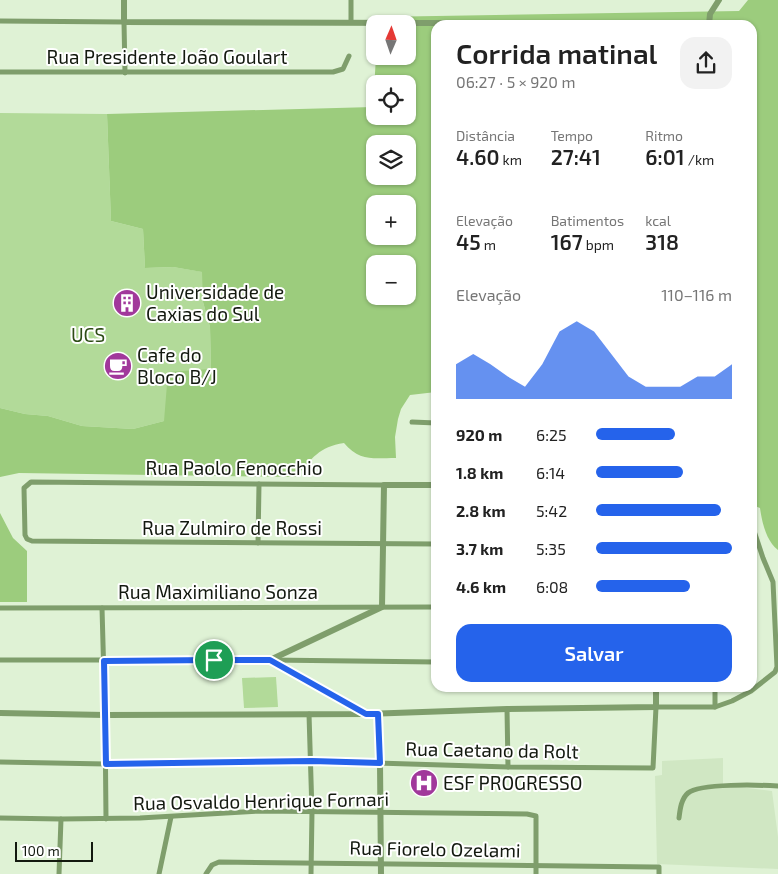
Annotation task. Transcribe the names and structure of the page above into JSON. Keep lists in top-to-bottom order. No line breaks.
{"streets":{"street":["Rua Presidente João Goulart","Rua Paolo Fenocchio","Rua Zulmiro de Rossi","Rua Maximiliano Sonza","Rua Caetano da Rolt","Rua Osvaldo Henrique Fornari","Rua Fiorelo Ozelami"]},"crossings":[["Rua Paolo Fenocchio","Rua Zulmiro de Rossi"],["Rua Osvaldo Henrique Fornari","Rua Fiorelo Ozelami"]],"parks":["UCS"],"places":{"building":["Universidade de Caxias do Sul"],"cafe":["Cafe do Bloco B/J"],"hospital":["ESF PROGRESSO"]},"scale_bar":"100 m","north":"top","page":{"map_buttons":["+","−"],"heading":["Corrida matinal","06:27 · 5 × 920 m"],"stats":[["Distância","4.60 km"],["Tempo","27:41"],["Ritmo","6:01 /km"],["Elevação","45 m"],["Batimentos","167 bpm"],["kcal","318"]],"chart":["Elevação","110–116 m"],"list":[{"name":"920 m","note":"6:25"},{"name":"1.8 km","note":"6:14"},{"name":"2.8 km","note":"5:42"},{"name":"3.7 km","note":"5:35"},{"name":"4.6 km","note":"6:08"}],"buttons":"Salvar","scale":"100 m"}}
